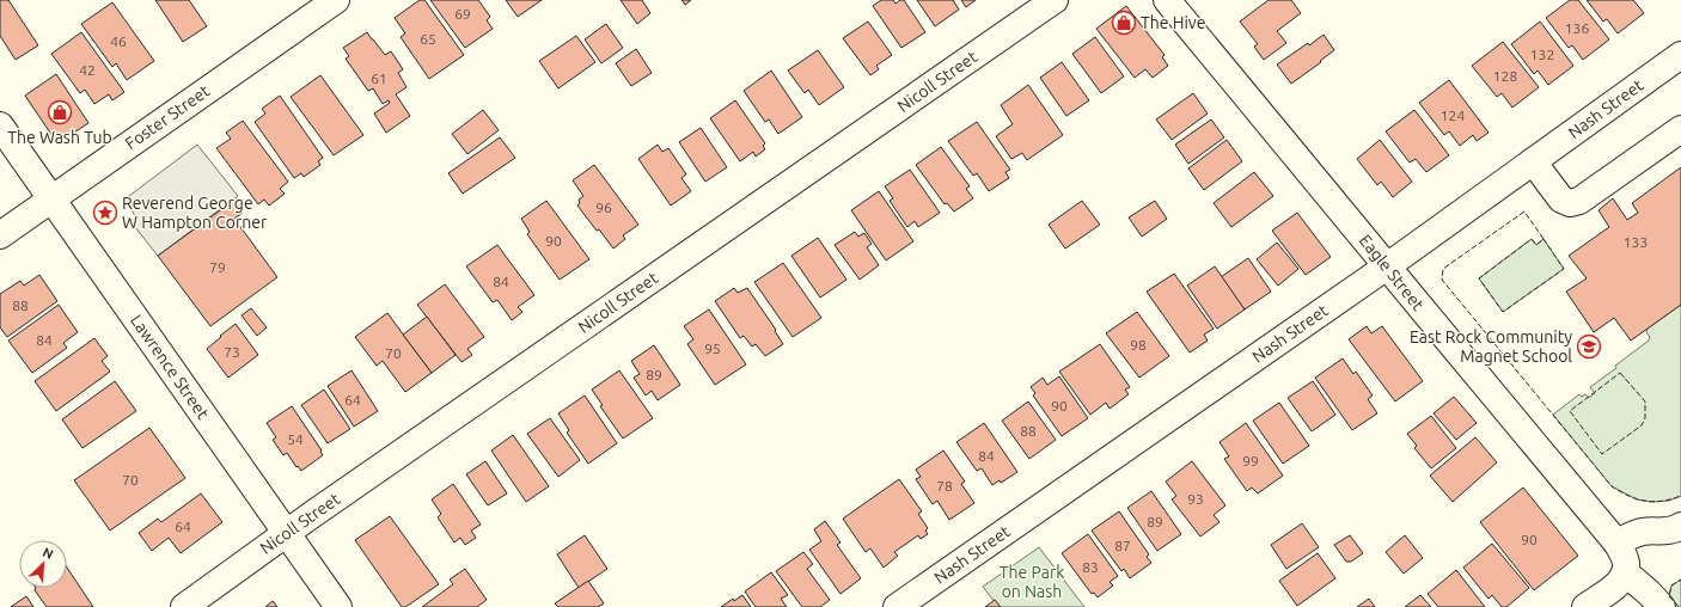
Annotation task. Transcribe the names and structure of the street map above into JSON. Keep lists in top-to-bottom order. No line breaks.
{"streets":{"street":["Nicoll Street","Nash Street","Foster Street","Eagle Street","Lawrence Street"]},"crossings":[["Nicoll Street","Lawrence Street"],["Nash Street","Eagle Street"],["Foster Street","Lawrence Street"]],"parks":["The Park on Nash"],"places":{"shop":["The Hive","The Wash Tub"],"place":["Reverend George W Hampton Corner"],"school or university":["East Rock Community Magnet School"]},"house_numbers":["69","136","65","46","132","42","128","61","124","96","90","133","79","84","88","84","98","95","73","70","89","64","90","88","54","84","99","70","78","93","89","64","90","87","83"],"north":"top right"}
